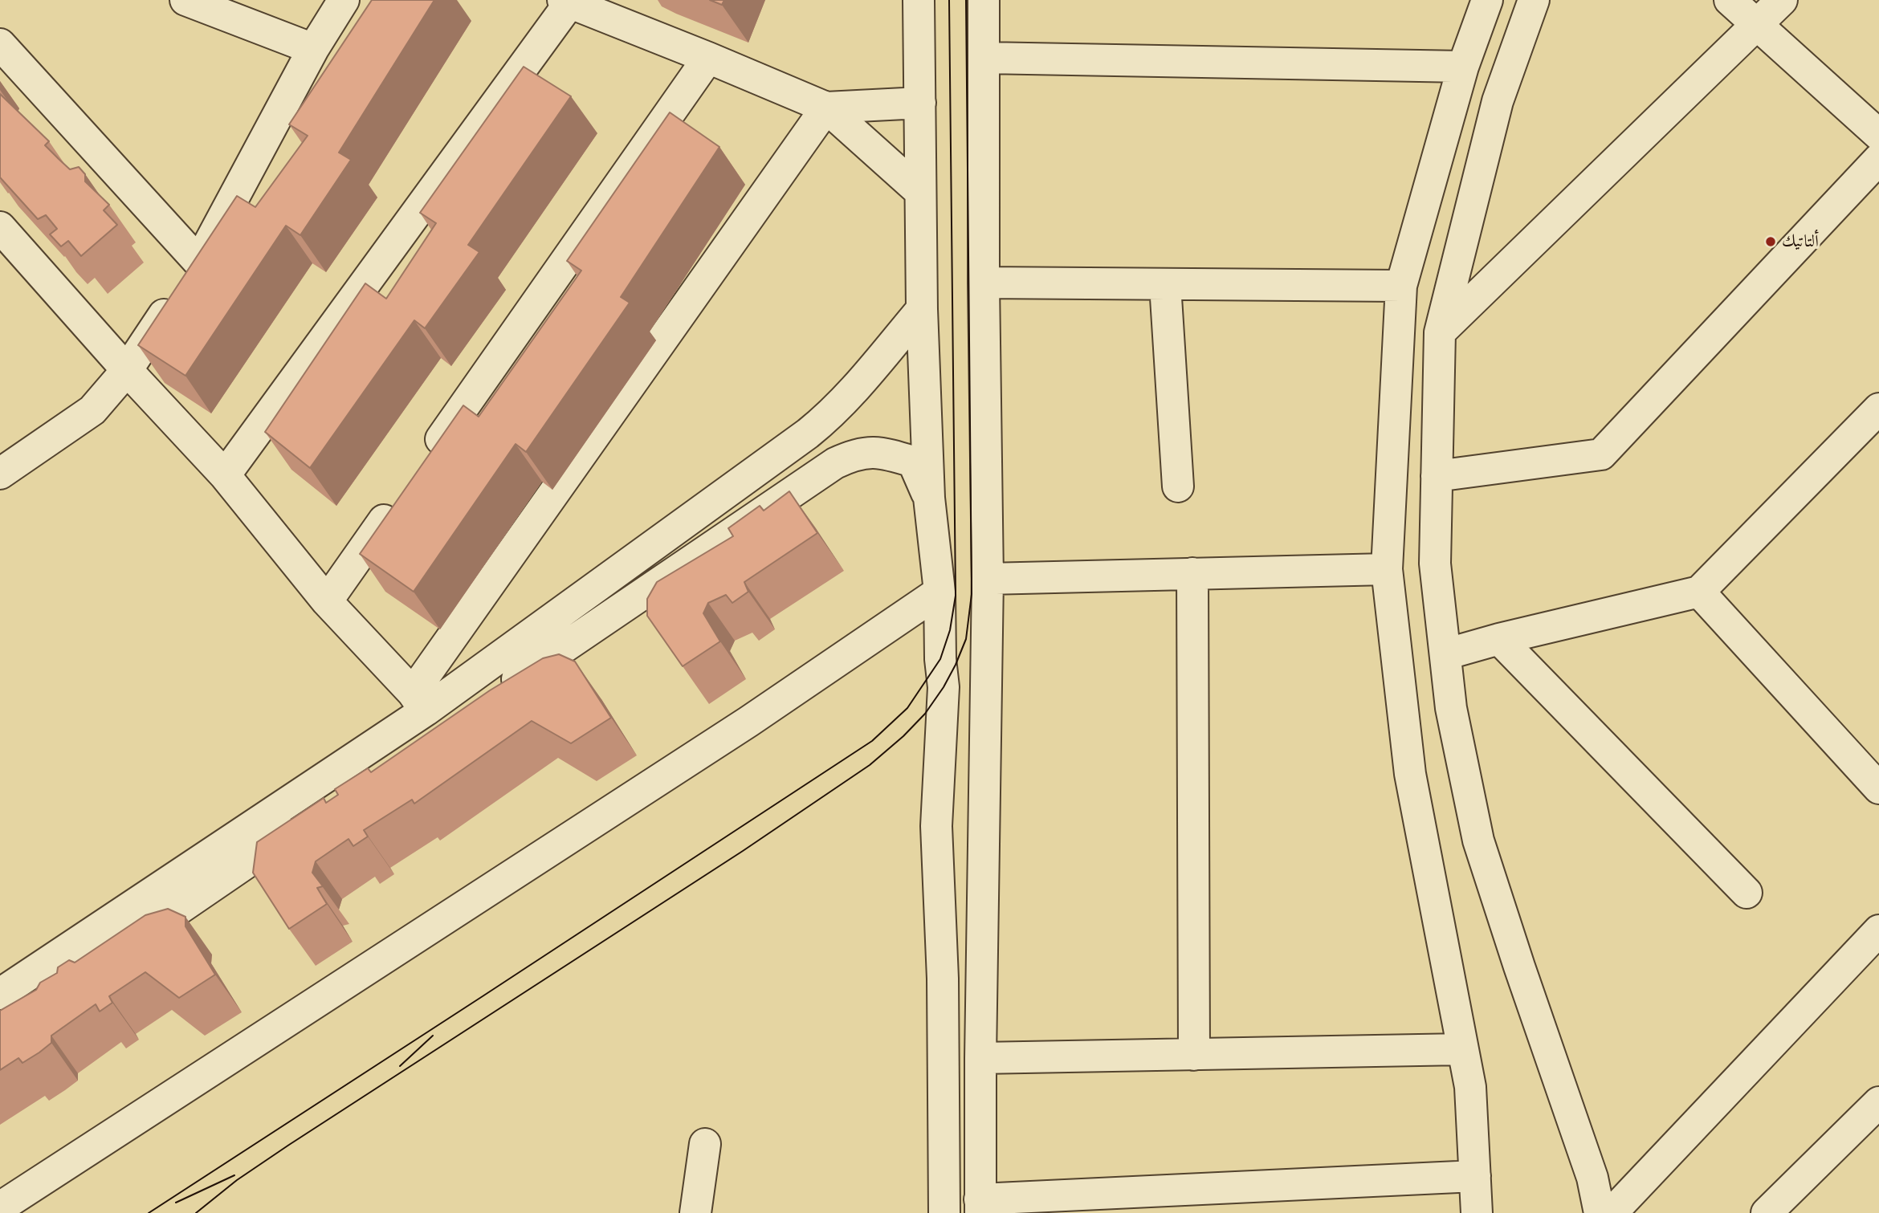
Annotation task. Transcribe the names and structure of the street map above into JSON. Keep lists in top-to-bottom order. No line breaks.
{"places":["ألتاتيك"]}
